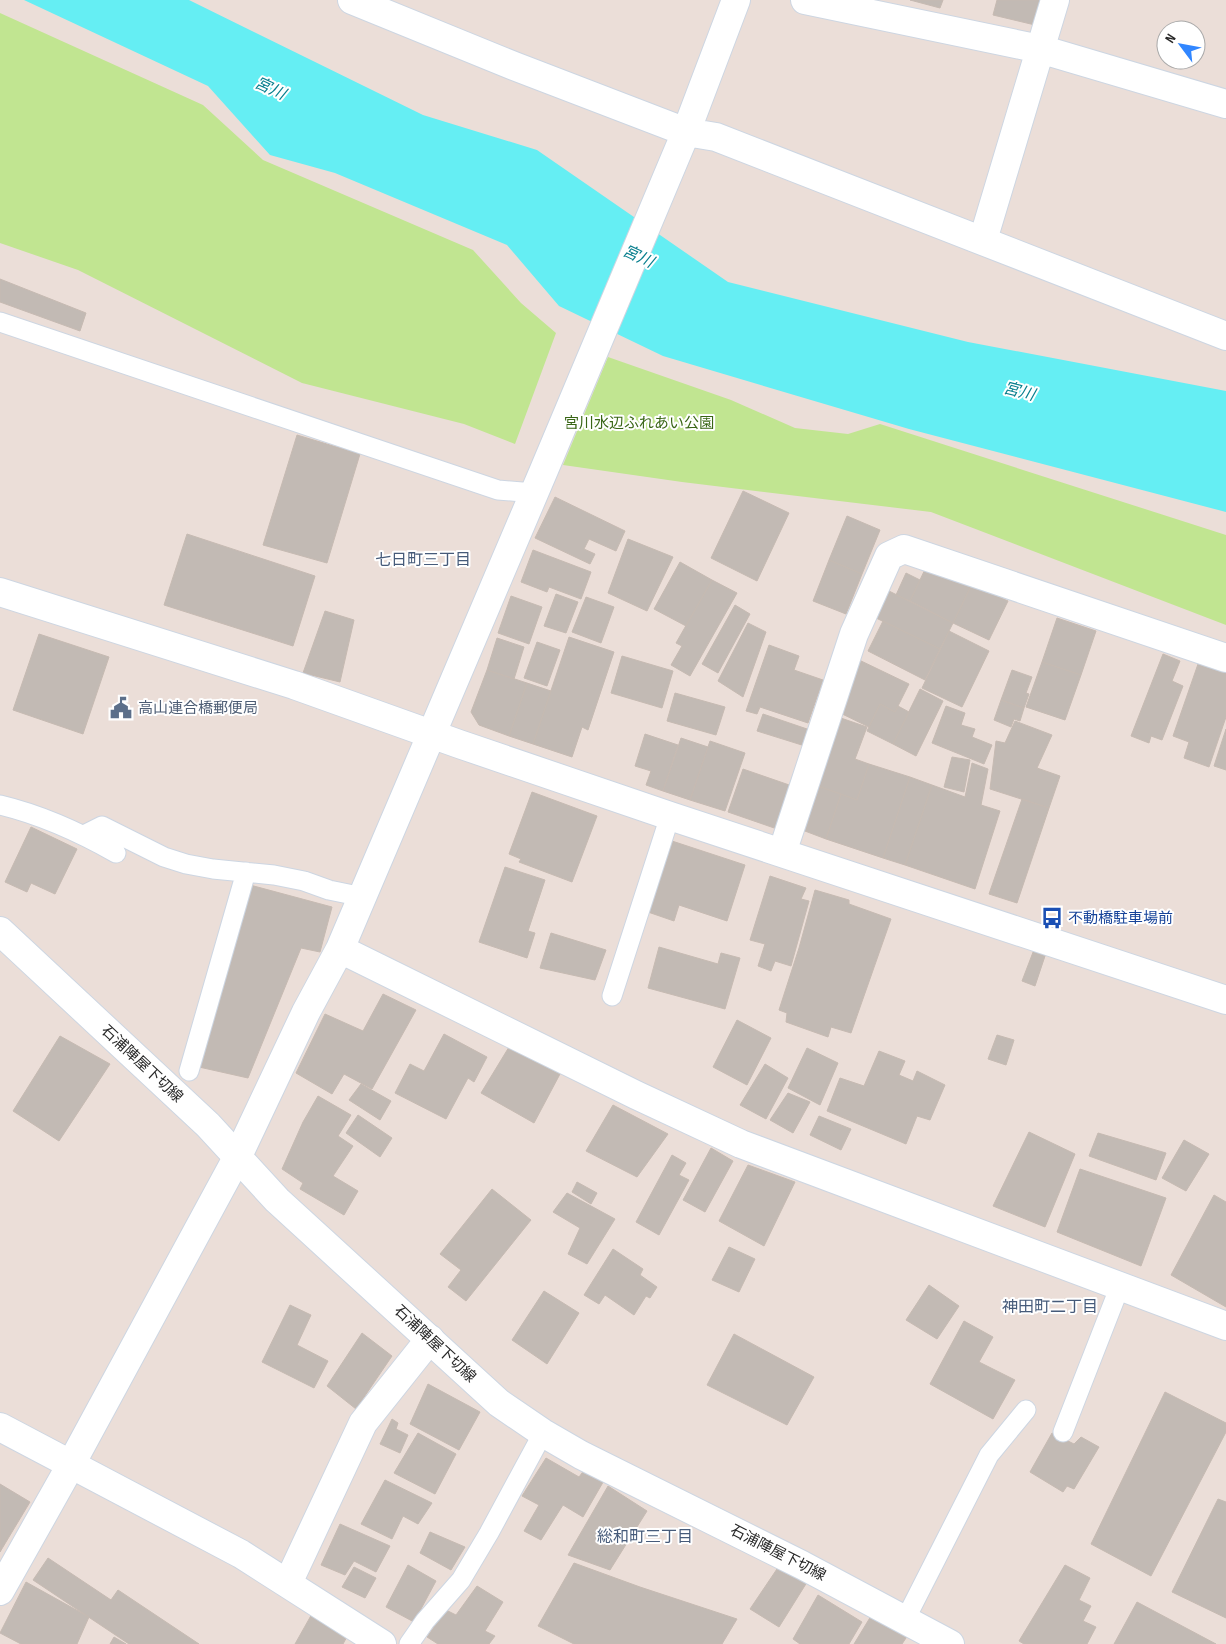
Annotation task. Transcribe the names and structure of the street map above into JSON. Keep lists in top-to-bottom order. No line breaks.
{"streets":{"street":["石浦陣屋下切線"]},"districts":["七日町三丁目","神田町二丁目","総和町三丁目"],"water":["宮川"],"parks":["宮川水辺ふれあい公園"],"places":{"public building":["高山連合橋郵便局"],"bus stop":["不動橋駐車場前"]},"north":"top left"}
